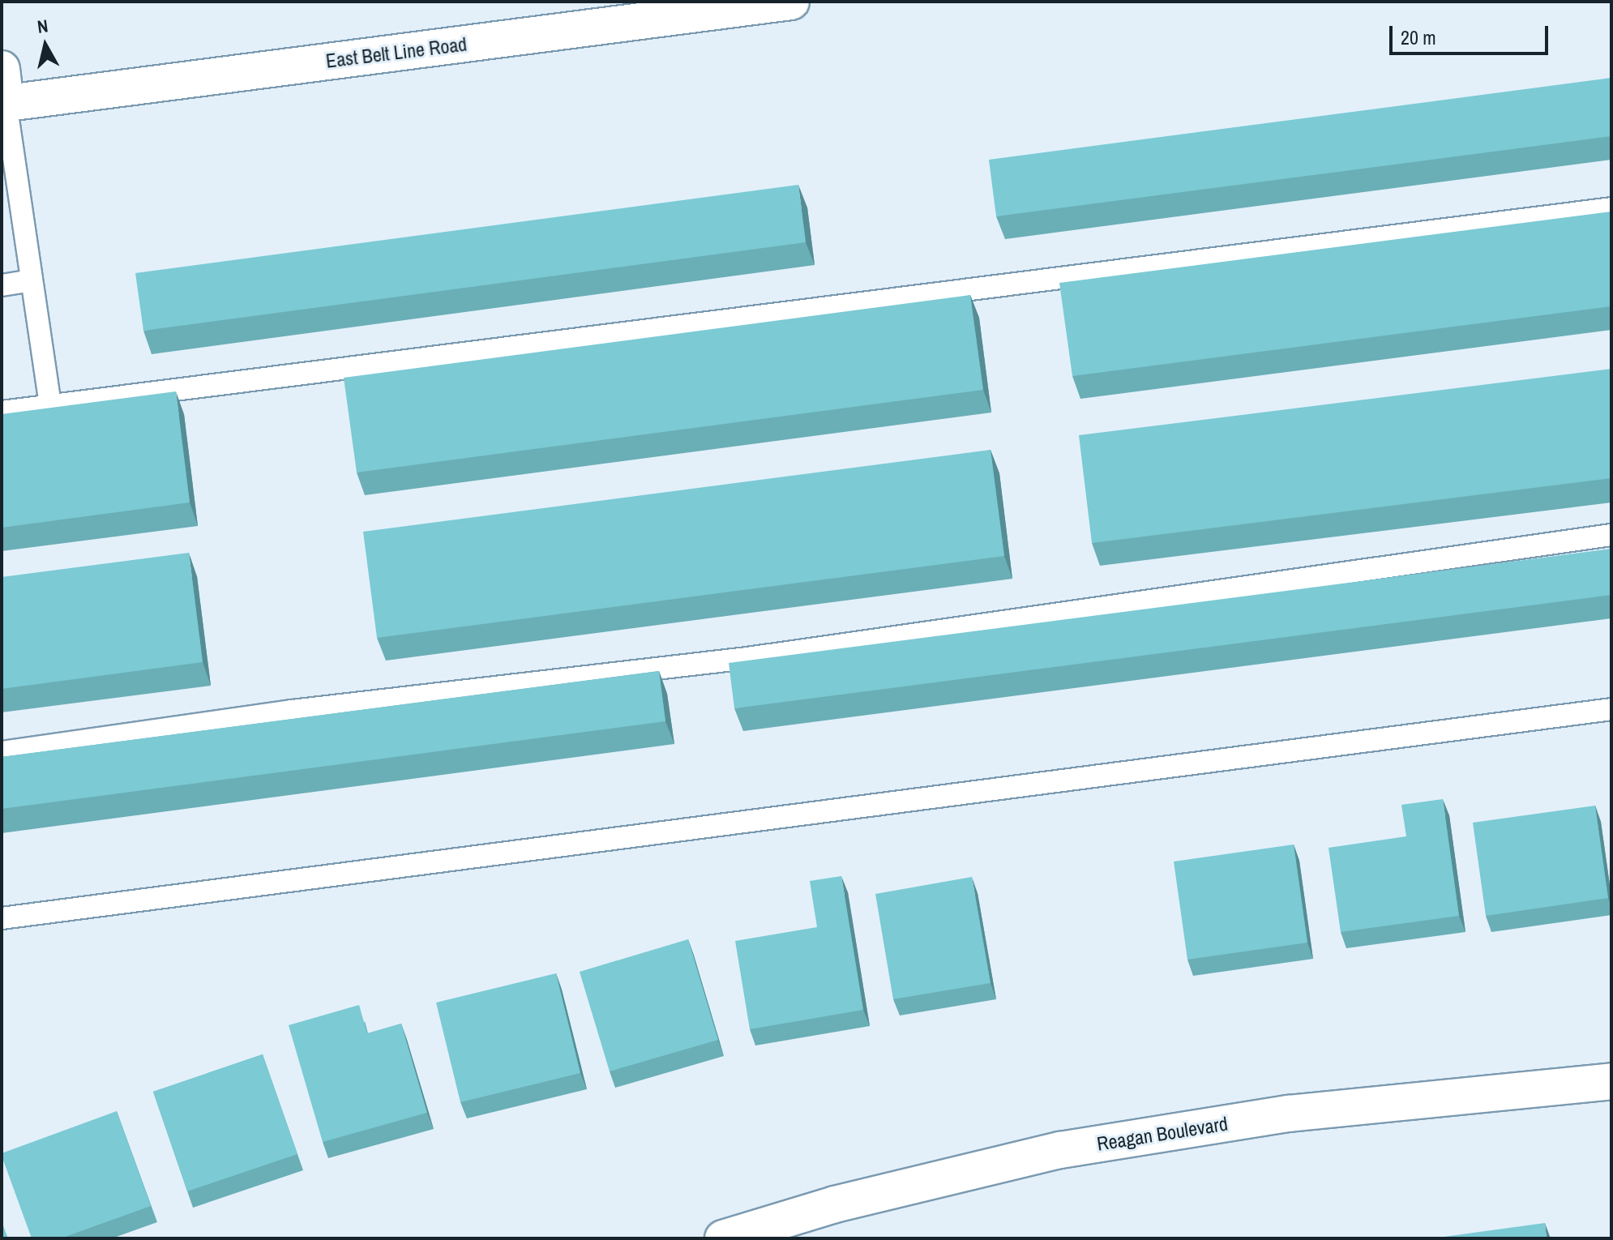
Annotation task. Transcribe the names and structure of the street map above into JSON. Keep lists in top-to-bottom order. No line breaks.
{"streets":{"street":["East Belt Line Road","Reagan Boulevard"]},"scale_bar":"20 m","north":"top"}
